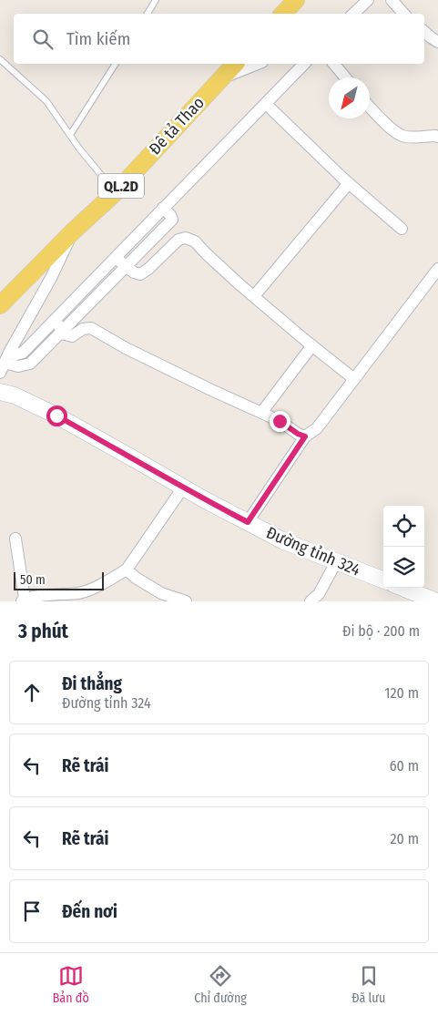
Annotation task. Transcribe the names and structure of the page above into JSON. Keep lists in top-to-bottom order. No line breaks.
{"streets":{"main road":["Đê tả Thao","QL.2D","Đường tỉnh 324"]},"scale_bar":"50 m","north":"bottom left","page":{"search":"Tìm kiếm","scale":"50 m","heading":["3 phút","Đi bộ · 200 m"],"list":[["Đi thẳng","Đường tỉnh 324","120 m"],["Rẽ trái","60 m"],["Rẽ trái","20 m"],"Đến nơi"],"nav":["Bản đồ","Chỉ đường","Đã lưu"]}}
